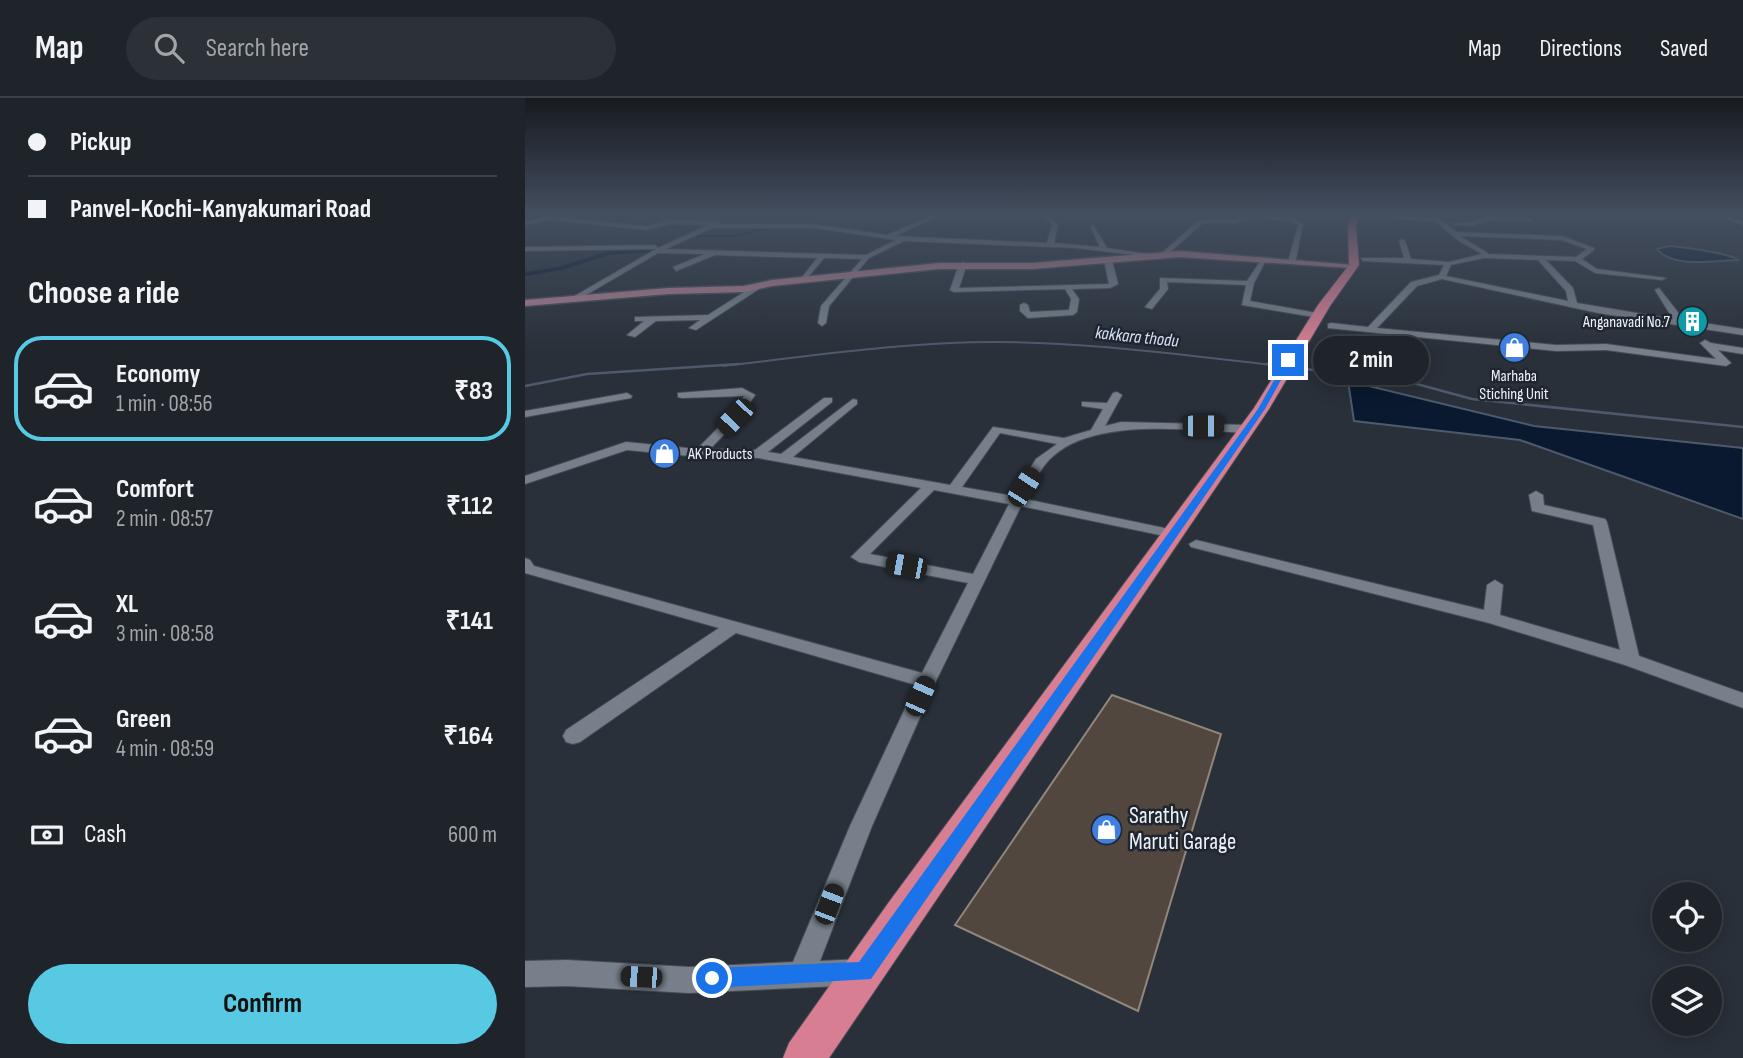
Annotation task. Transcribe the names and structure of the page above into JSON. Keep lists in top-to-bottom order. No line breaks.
{"water":["kakkara thodu"],"places":{"building":["Anganavadi No.7"],"shop":["Marhaba Stiching Unit","AK Products","Sarathy Maruti Garage"]},"page":{"header":"Map","search":"Search here","nav":["Map","Directions","Saved"],"banner":["Pickup","Panvel-Kochi-Kanyakumari Road"],"heading":"Choose a ride","list":[{"name":"Economy","note":"1 min · 08:56","value":"₹83"},{"name":"Comfort","note":"2 min · 08:57","value":"₹112"},{"name":"XL","note":"3 min · 08:58","value":"₹141"},{"name":"Green","note":"4 min · 08:59","value":"₹164"}],"bubble":"2 min","pay":["Cash","600 m"],"buttons":"Confirm"}}
